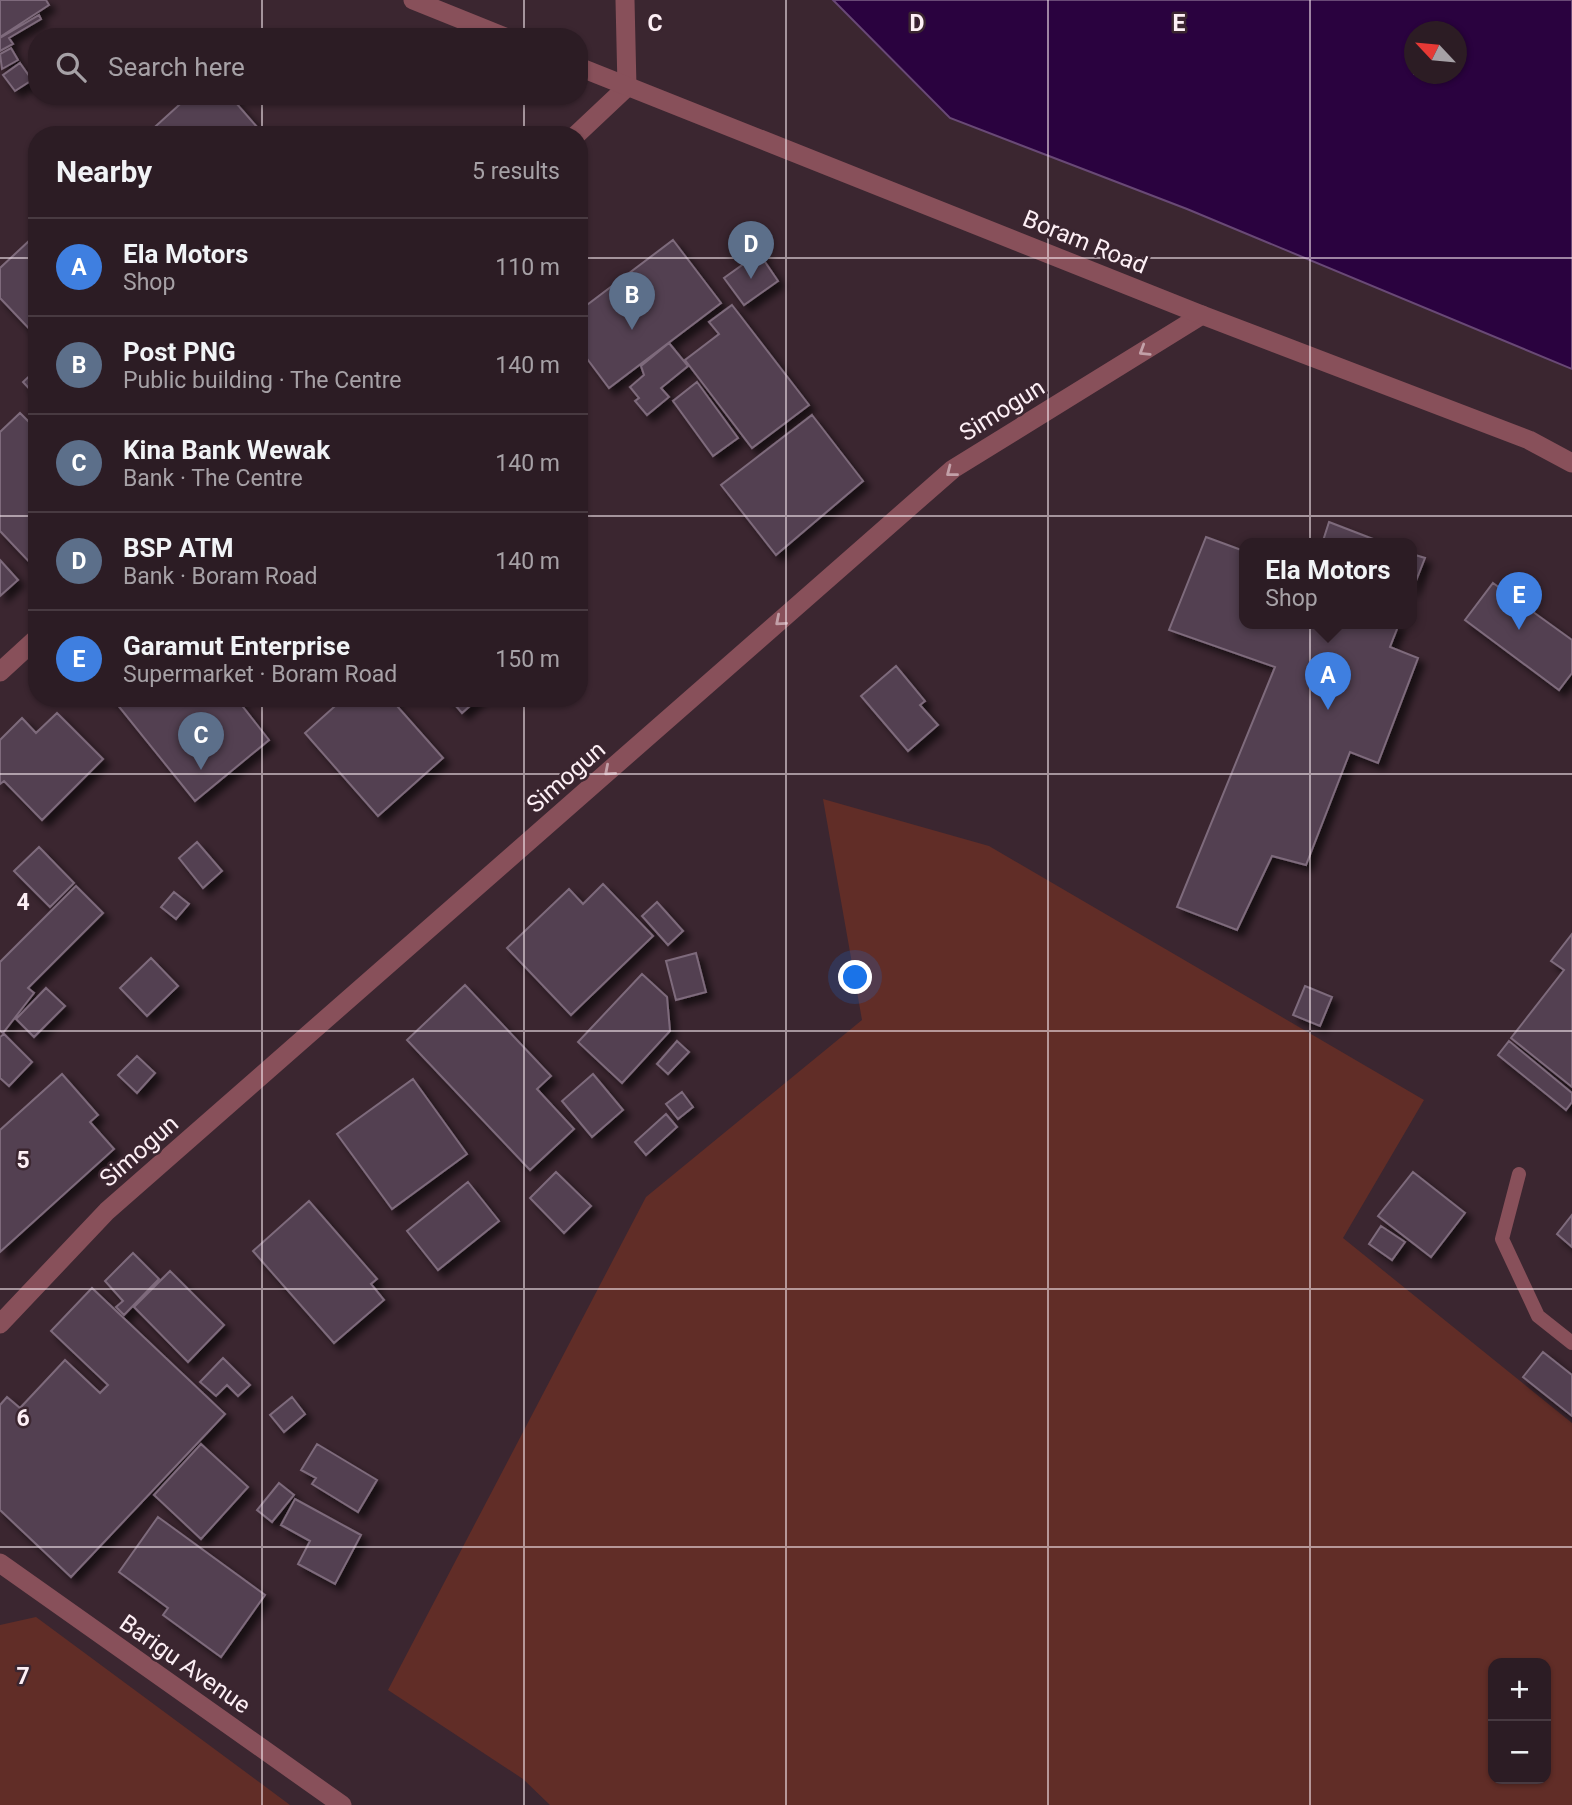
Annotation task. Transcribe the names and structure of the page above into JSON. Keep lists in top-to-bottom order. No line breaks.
{"streets":{"street":["Boram Road","Simogun","Barigu Avenue"]},"crossings":[["Boram Road","Simogun"]],"one_way":["Simogun"],"north":"top left","page":{"search":"Search here","heading":["Nearby","5 results"],"list":[{"mark":"A","name":"Ela Motors","note":"Shop","value":"110 m"},{"mark":"B","name":"Post PNG","note":"Public building · The Centre","value":"140 m"},{"mark":"C","name":"Kina Bank Wewak","note":"Bank · The Centre","value":"140 m"},{"mark":"D","name":"BSP ATM","note":"Bank · Boram Road","value":"140 m"},{"mark":"E","name":"Garamut Enterprise","note":"Supermarket · Boram Road","value":"150 m"}],"pins":["D","B","E","A","C"],"popup":["Ela Motors","Shop"],"map_buttons":["+","−"]},"grid":{"columns":["C","D","E"],"rows":["4","5","6","7"]}}
